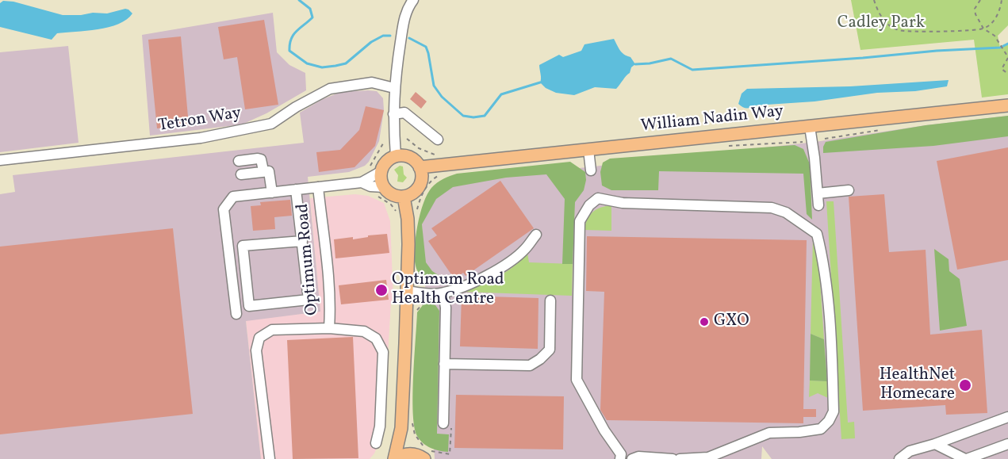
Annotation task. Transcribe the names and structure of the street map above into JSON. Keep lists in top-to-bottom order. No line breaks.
{"streets":{"main road":["William Nadin Way"],"street":["Tetron Way","Optimum Road"]},"parks":["Cadley Park"],"places":["Optimum Road Health Centre","GXO","HealthNet Homecare"]}
